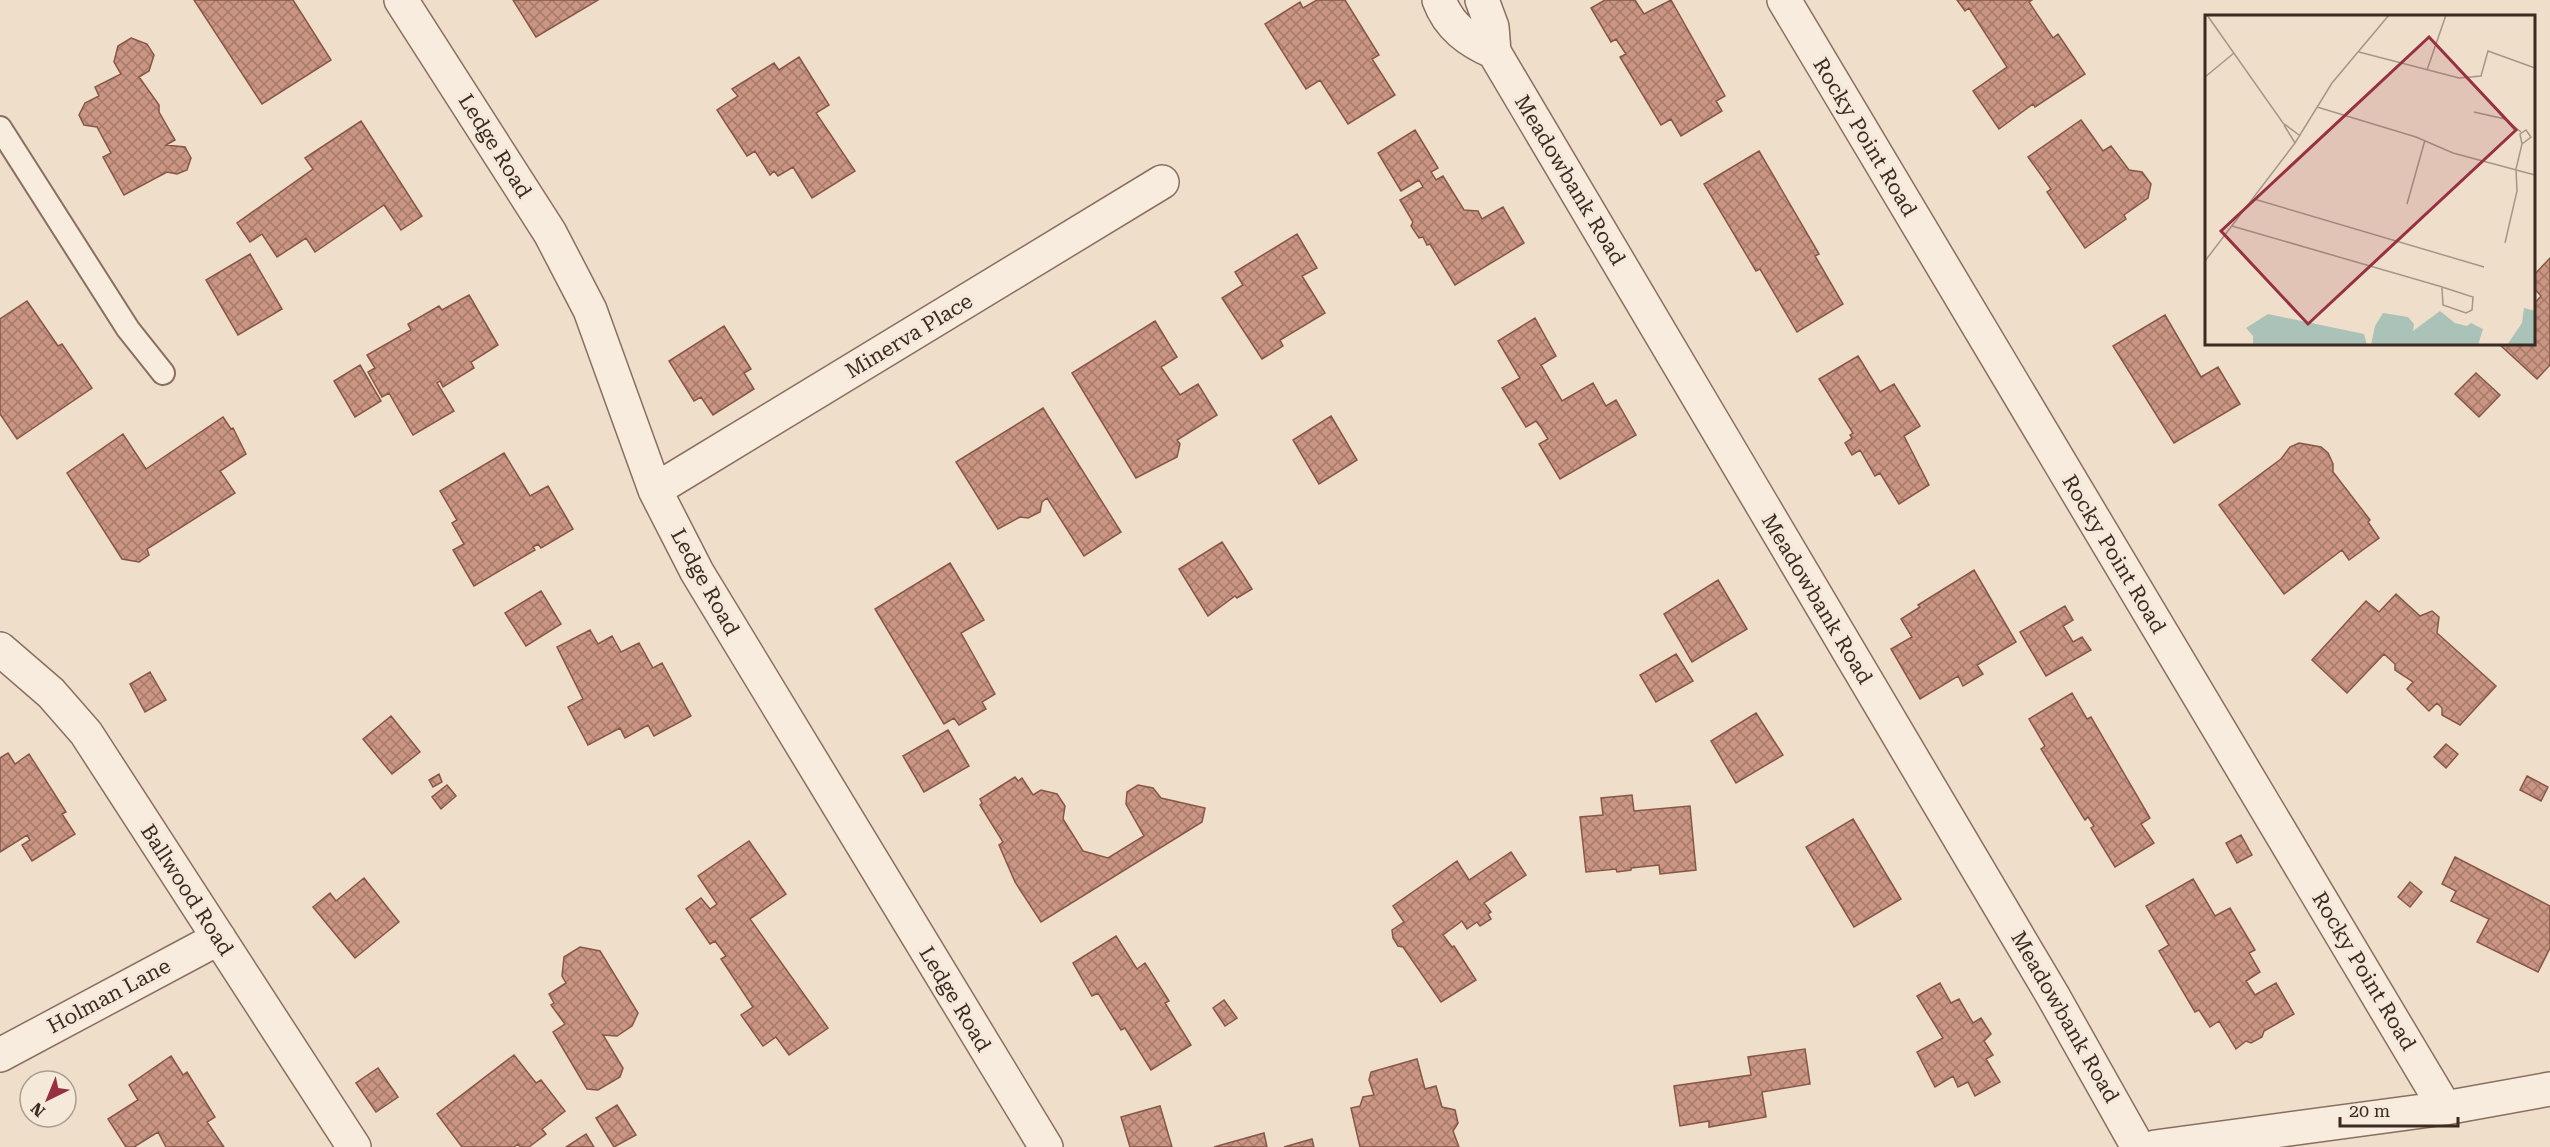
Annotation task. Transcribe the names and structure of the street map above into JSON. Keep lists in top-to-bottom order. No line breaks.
{"streets":{"street":["Rocky Point Road","Ledge Road","Meadowbank Road","Minerva Place","Ballwood Road","Holman Lane"]},"crossings":[["Ledge Road","Minerva Place"],["Ballwood Road","Holman Lane"]],"scale_bar":"20 m","north":"bottom left"}
